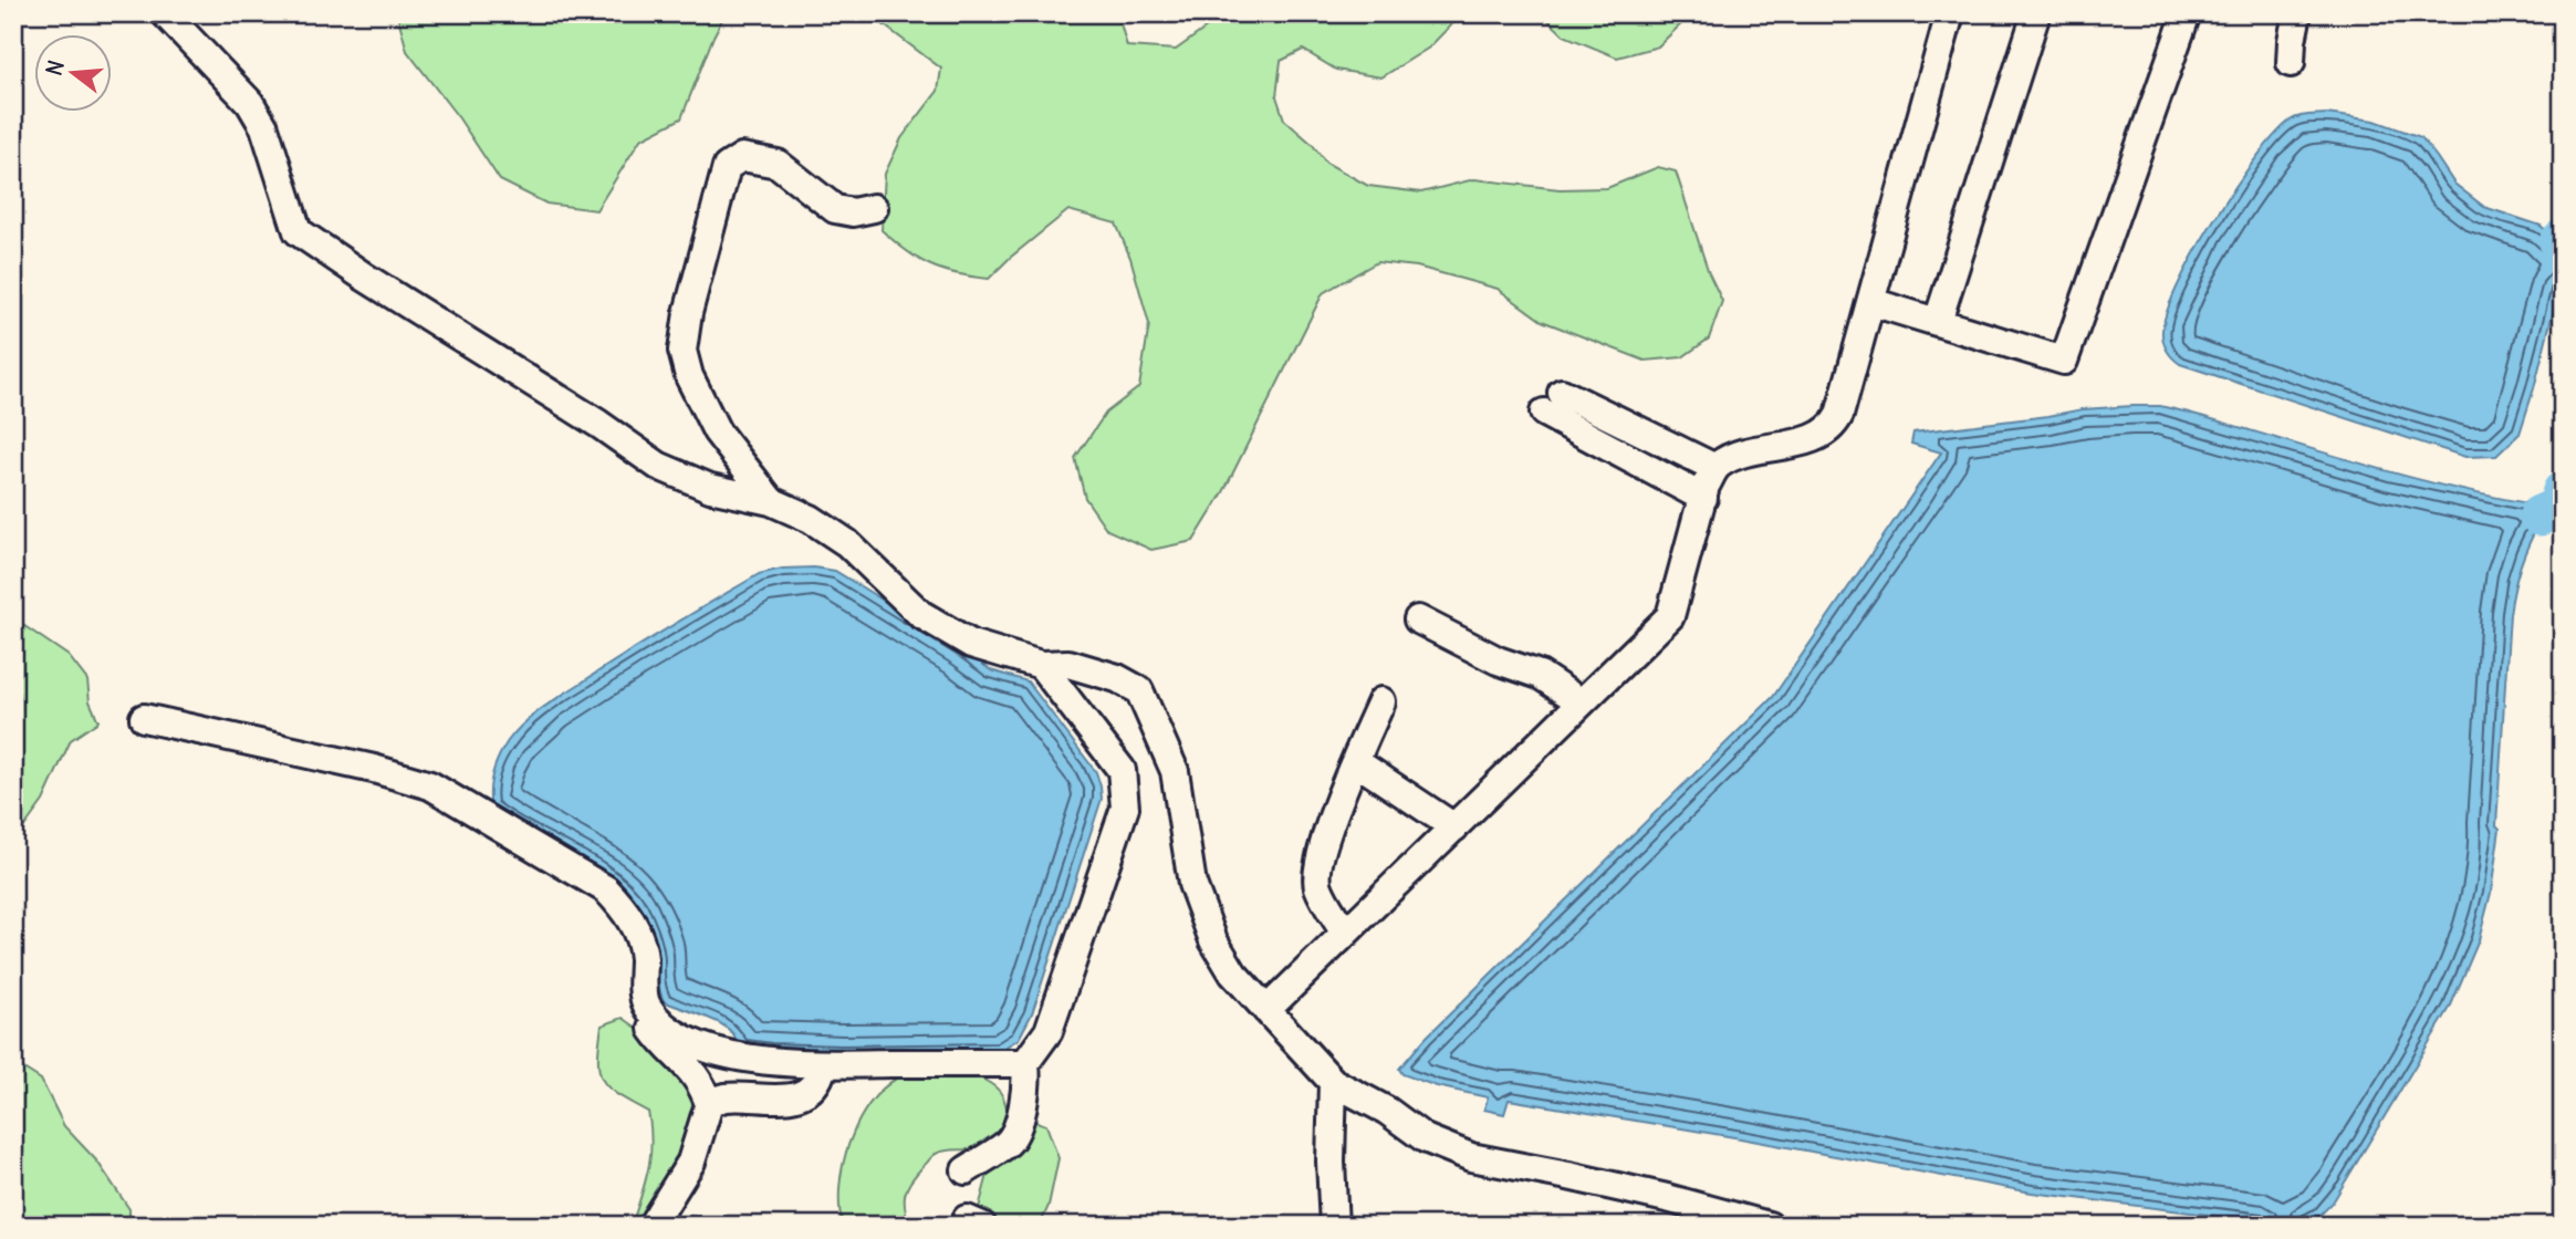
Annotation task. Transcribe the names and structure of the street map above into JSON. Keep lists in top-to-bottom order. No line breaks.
{"north":"left"}
